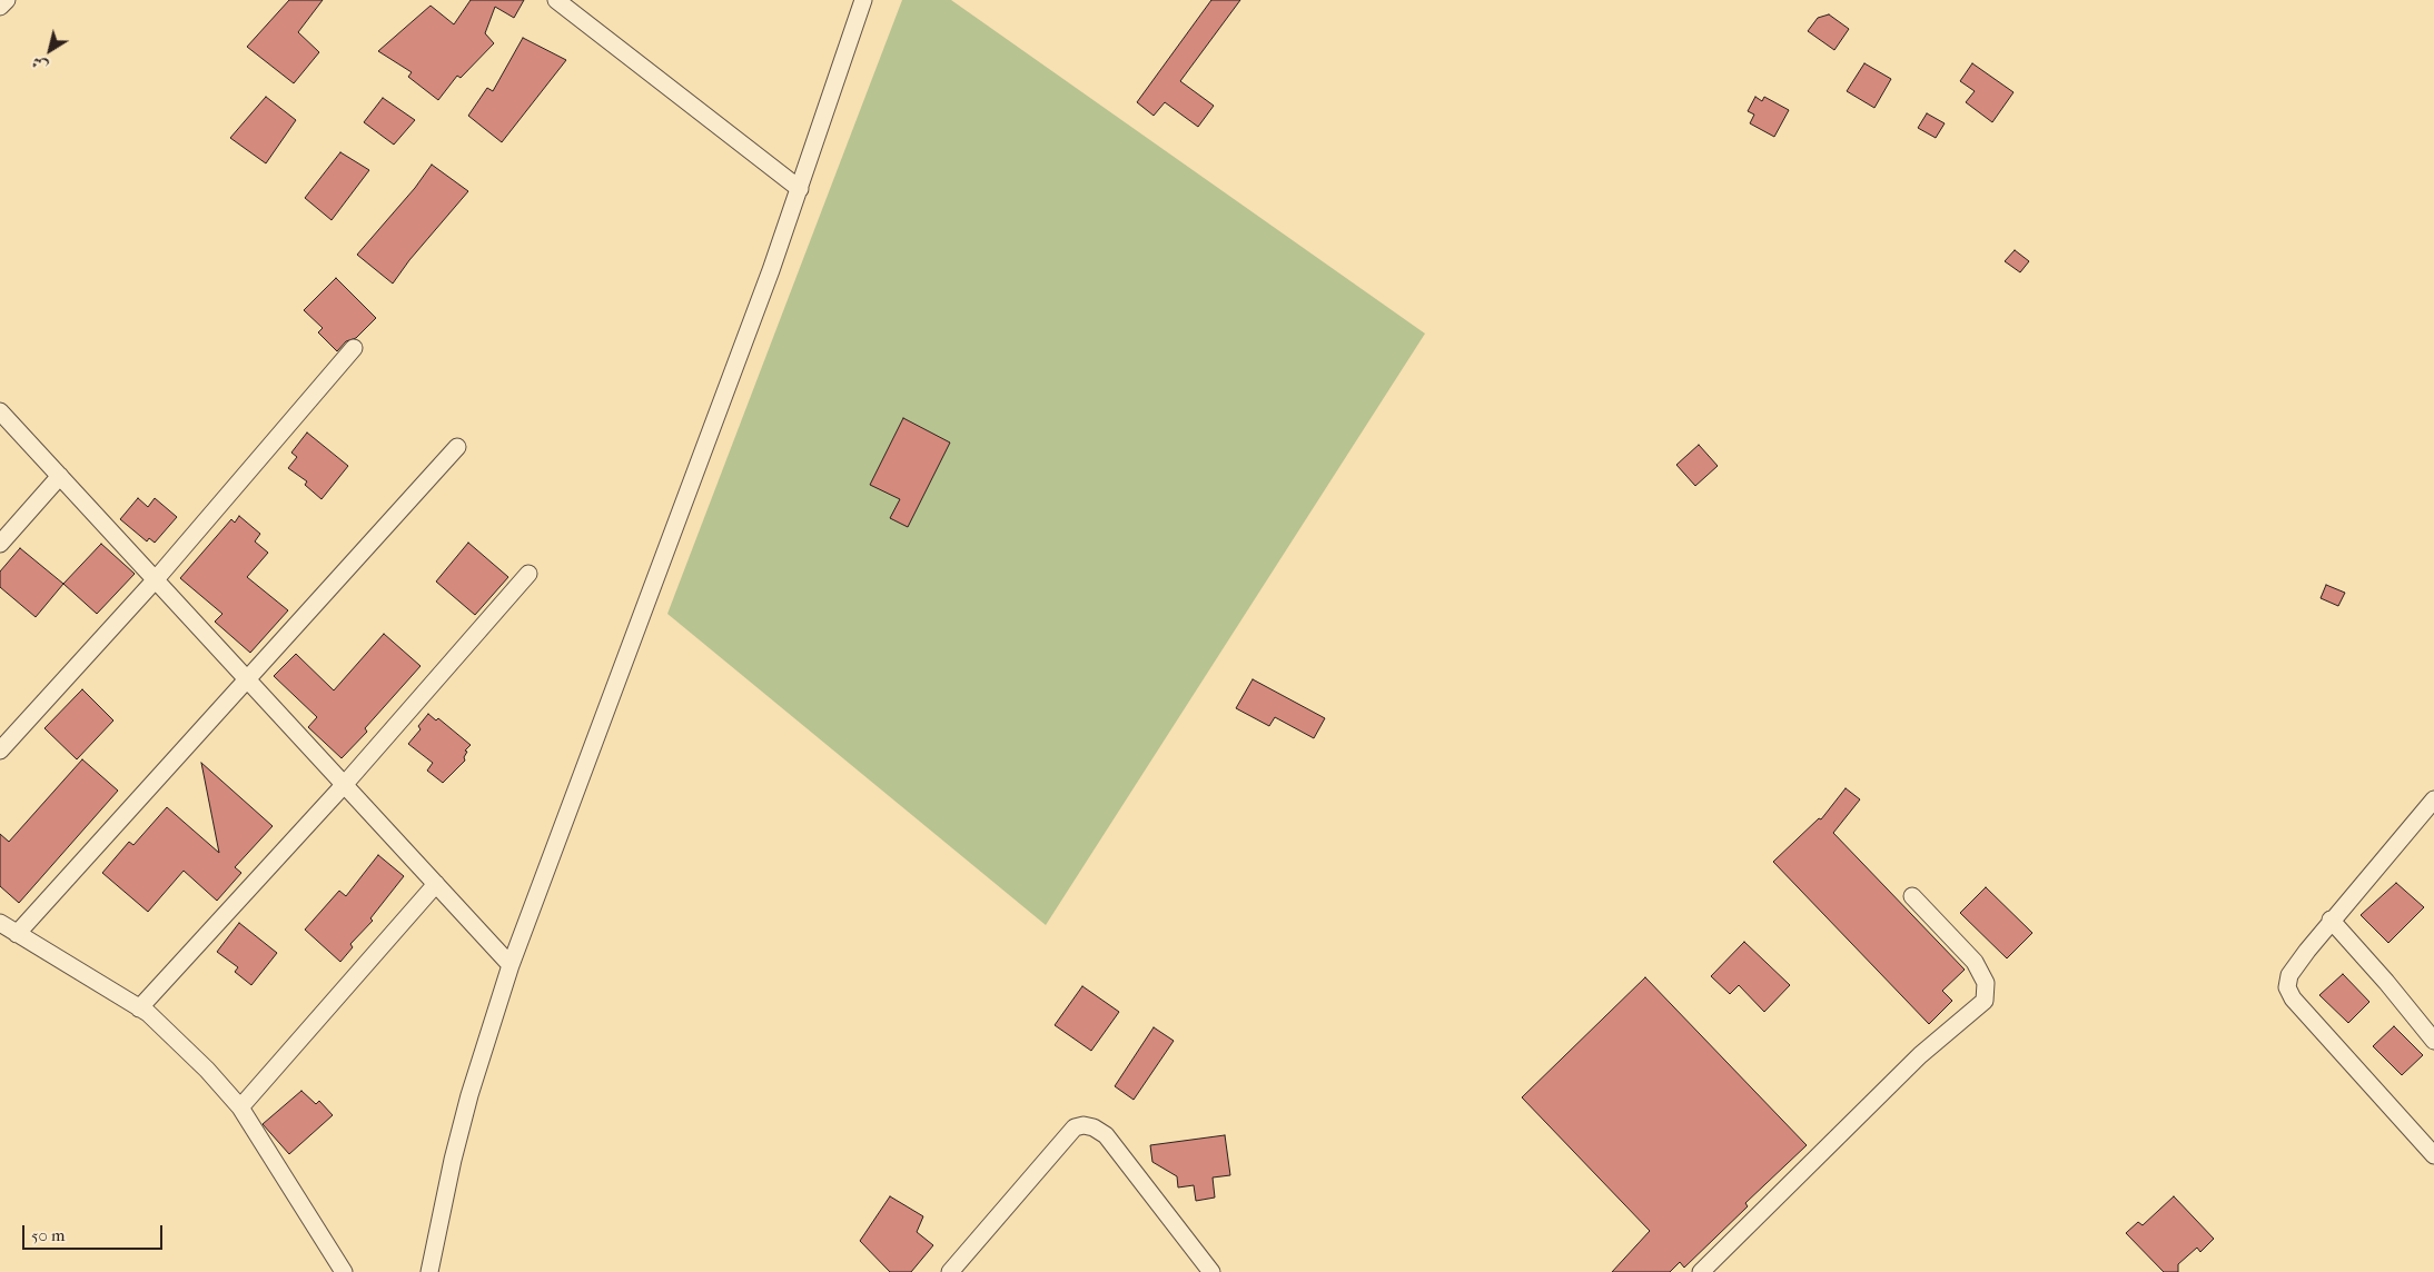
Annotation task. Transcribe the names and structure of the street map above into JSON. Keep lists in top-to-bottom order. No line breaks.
{"scale_bar":"50 m","north":"bottom left"}
